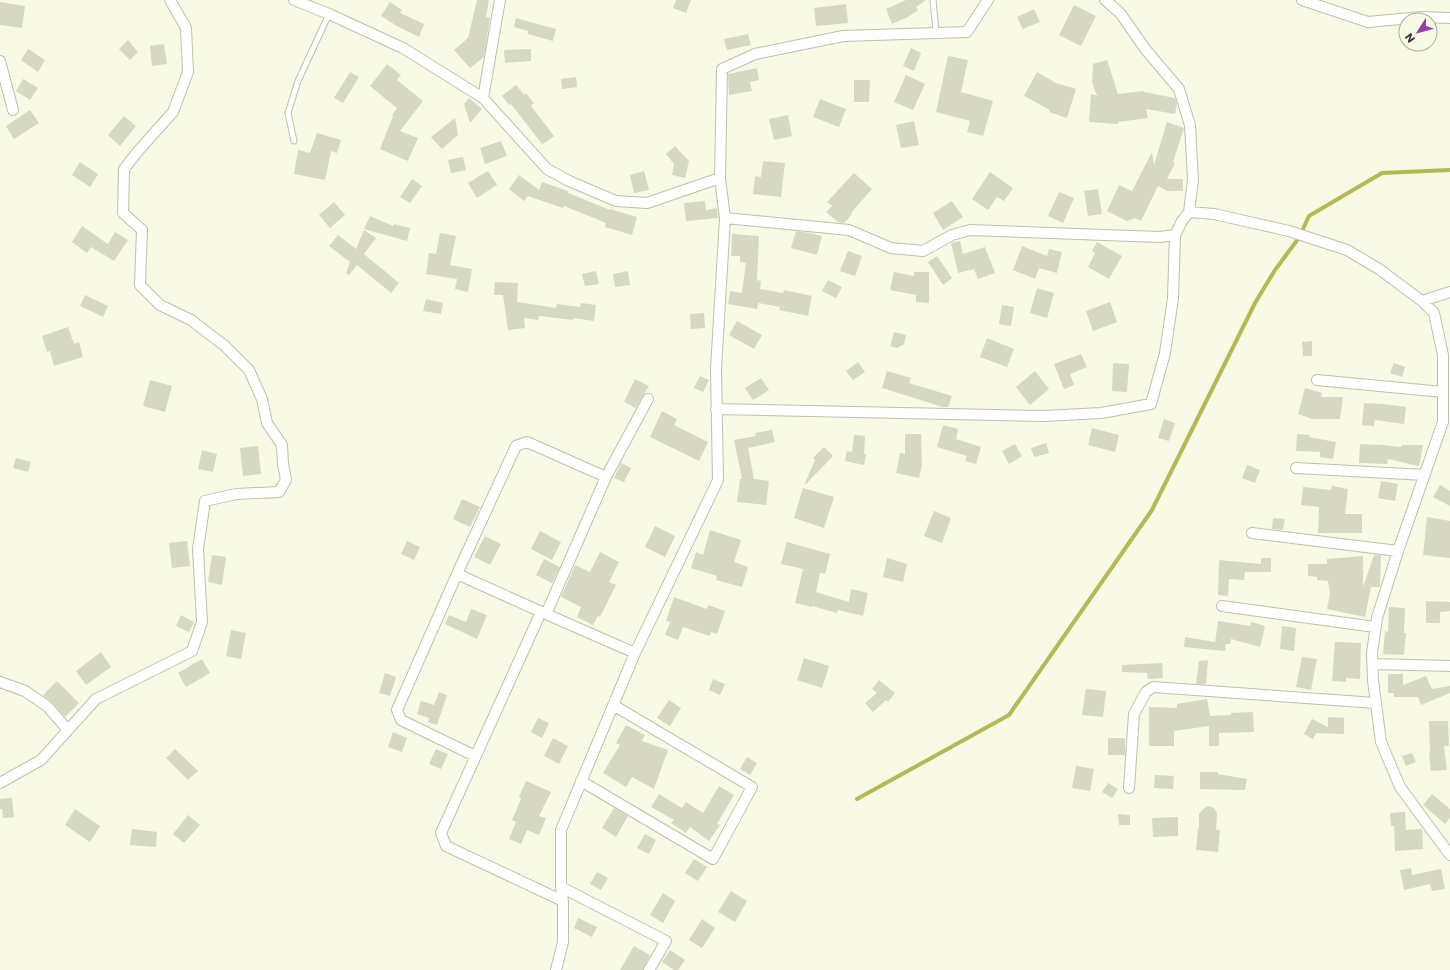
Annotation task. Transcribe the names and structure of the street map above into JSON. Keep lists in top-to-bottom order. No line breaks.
{"north":"bottom left"}
